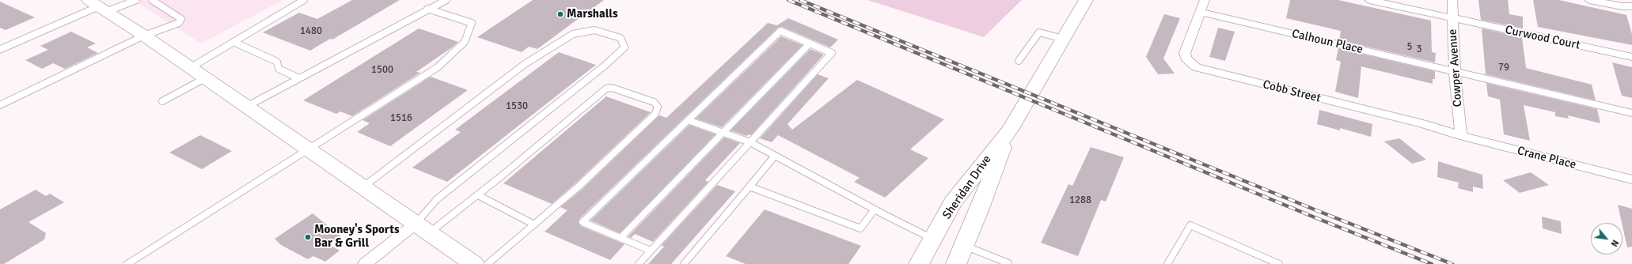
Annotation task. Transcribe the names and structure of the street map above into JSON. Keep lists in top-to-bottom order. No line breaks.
{"streets":{"main road":["Sheridan Drive"],"street":["Curwood Court","Calhoun Place","Cowper Avenue","Cobb Street","Crane Place"]},"crossings":[["Curwood Court","Cowper Avenue"],["Calhoun Place","Cowper Avenue"],["Calhoun Place","Cobb Street"],["Cowper Avenue","Cobb Street"],["Cowper Avenue","Crane Place"],["Cobb Street","Crane Place"]],"places":["Marshalls","Mooney's Sports Bar & Grill"],"house_numbers":["1480","5","3","79","1500","1530","1516","1288"],"north":"bottom right"}
